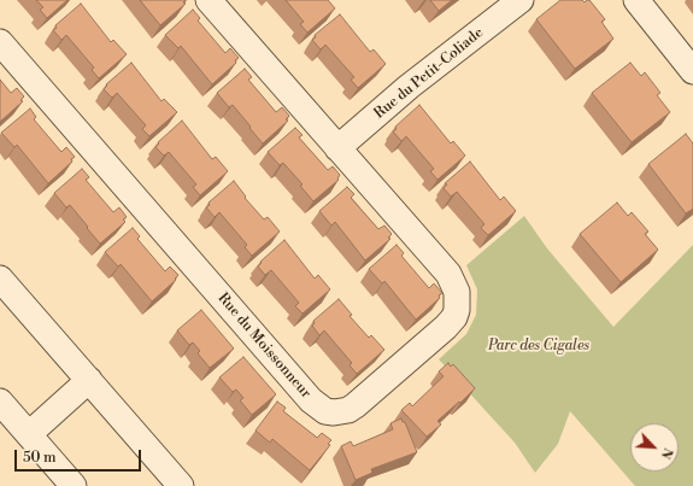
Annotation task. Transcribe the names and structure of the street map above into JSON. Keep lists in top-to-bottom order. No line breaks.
{"streets":{"street":["Rue du Petit-Coliade","Rue du Moissonneur"]},"crossings":[["Rue du Petit-Coliade","Rue du Moissonneur"]],"parks":["Parc des Cigales"],"scale_bar":"50 m","north":"bottom right"}
